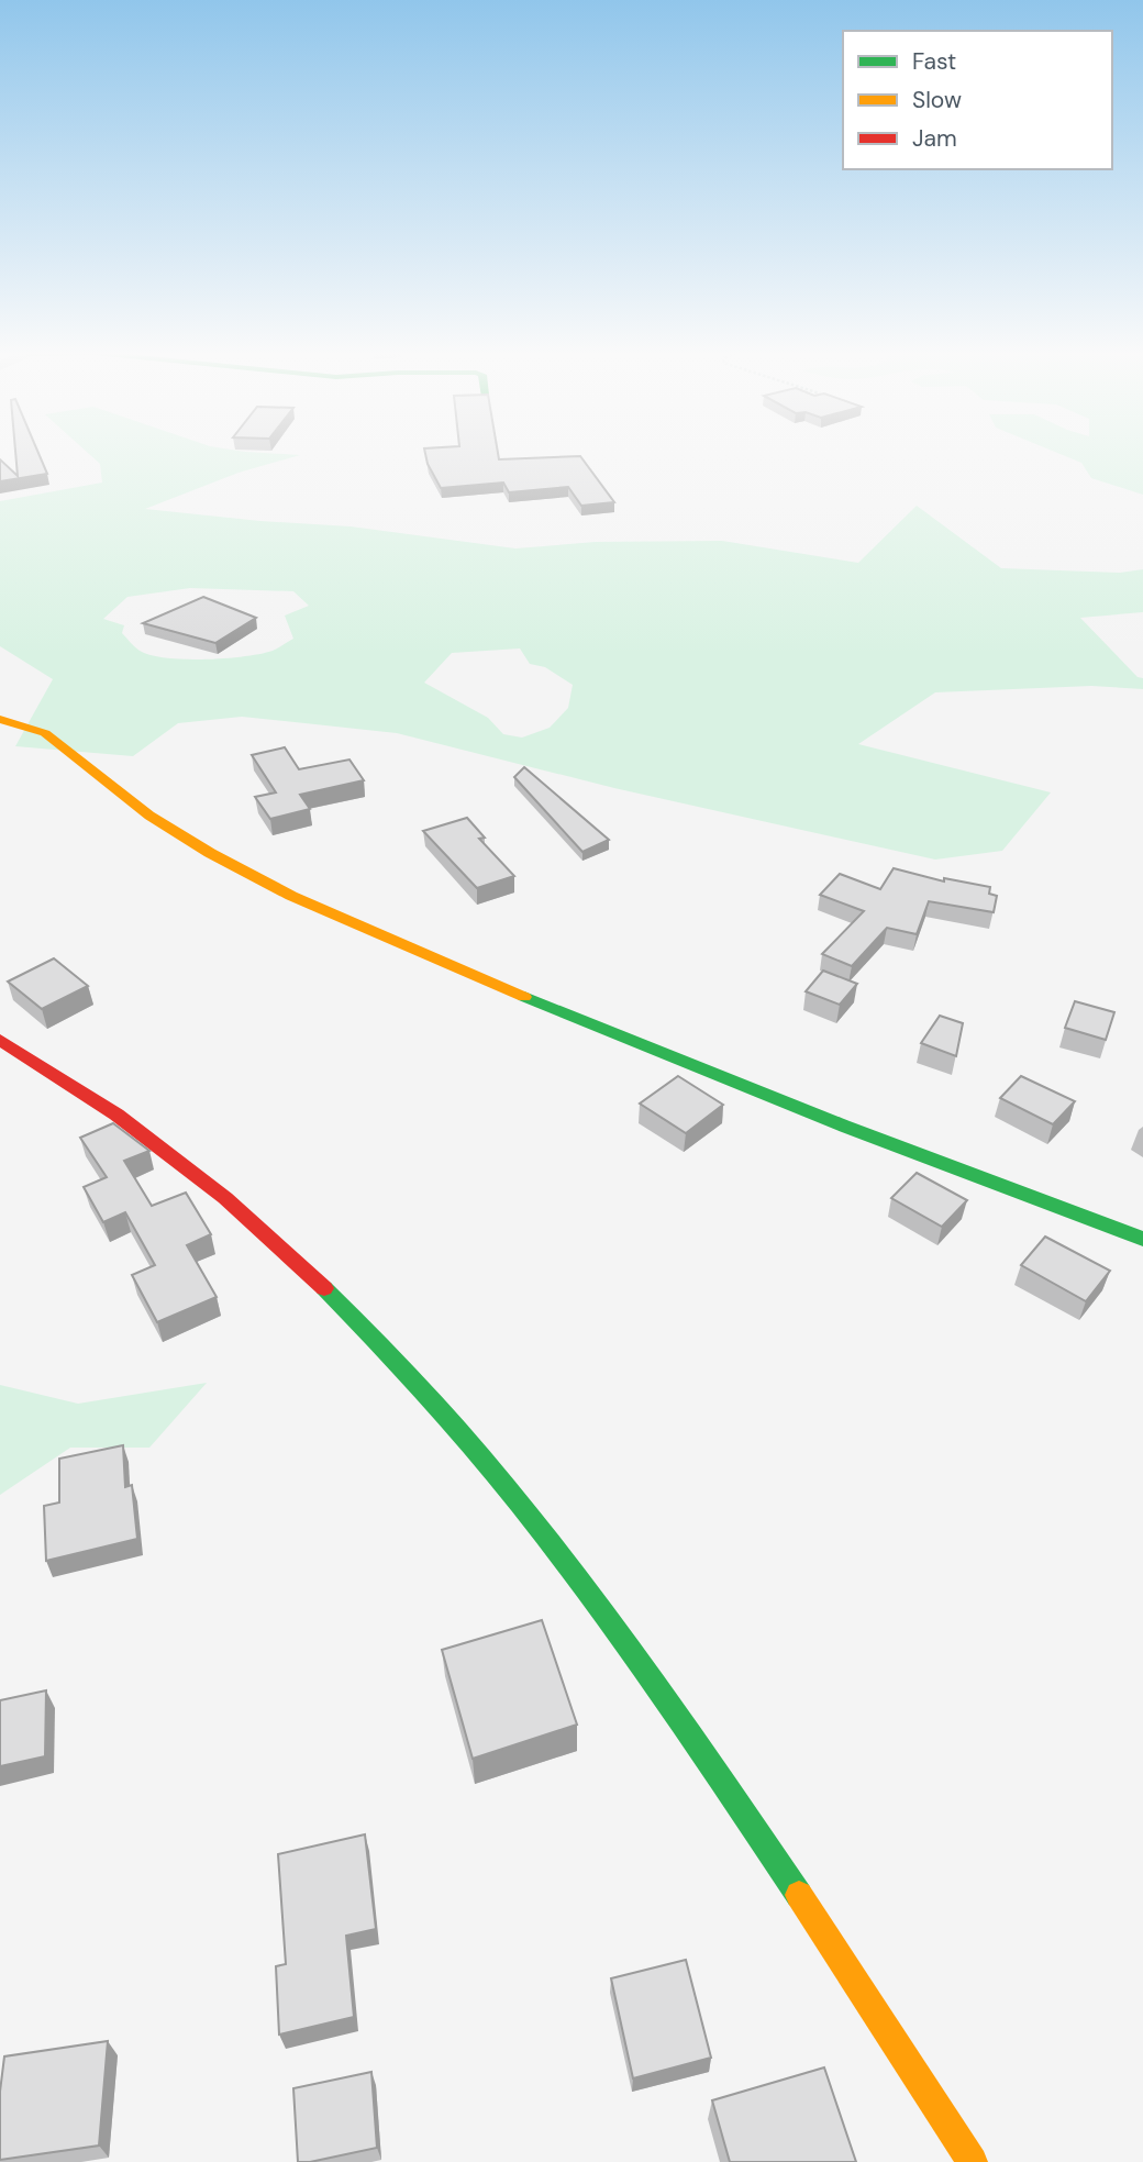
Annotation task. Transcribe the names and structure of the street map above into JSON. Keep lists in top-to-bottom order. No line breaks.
{"legend":["Fast","Slow","Jam"]}
